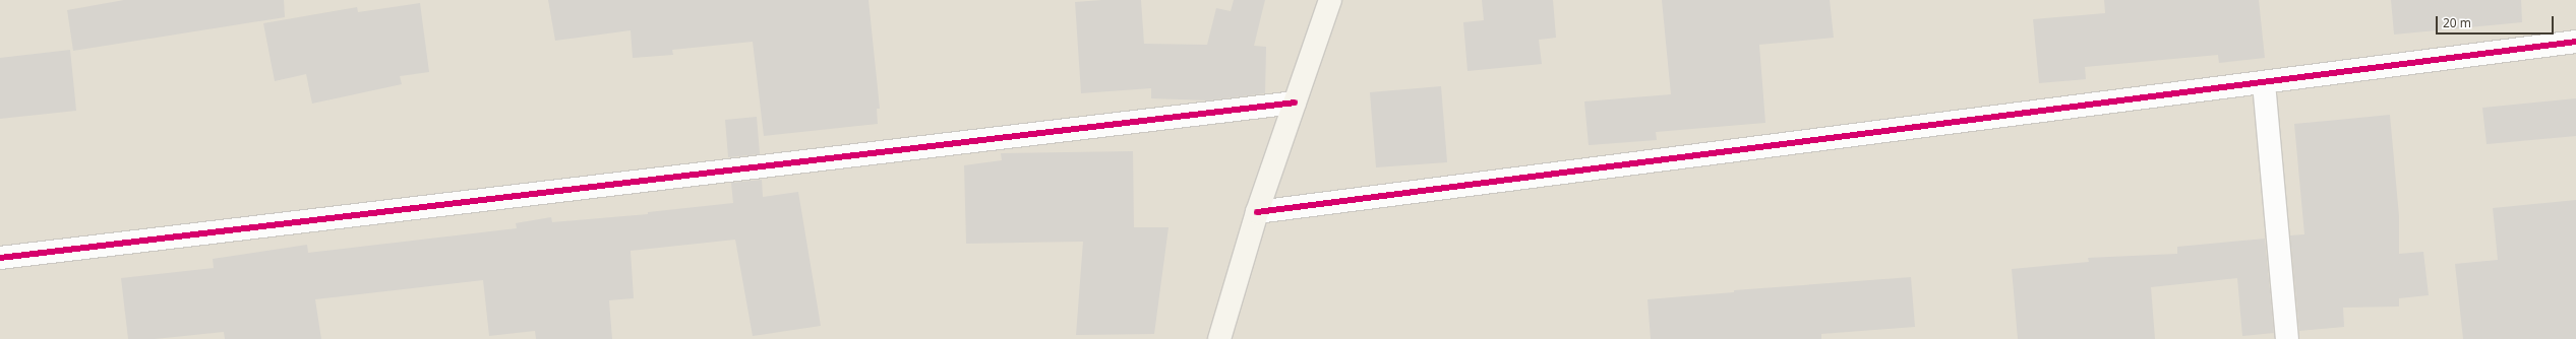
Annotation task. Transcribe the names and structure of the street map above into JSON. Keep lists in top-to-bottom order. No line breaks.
{"scale_bar":"20 m"}
